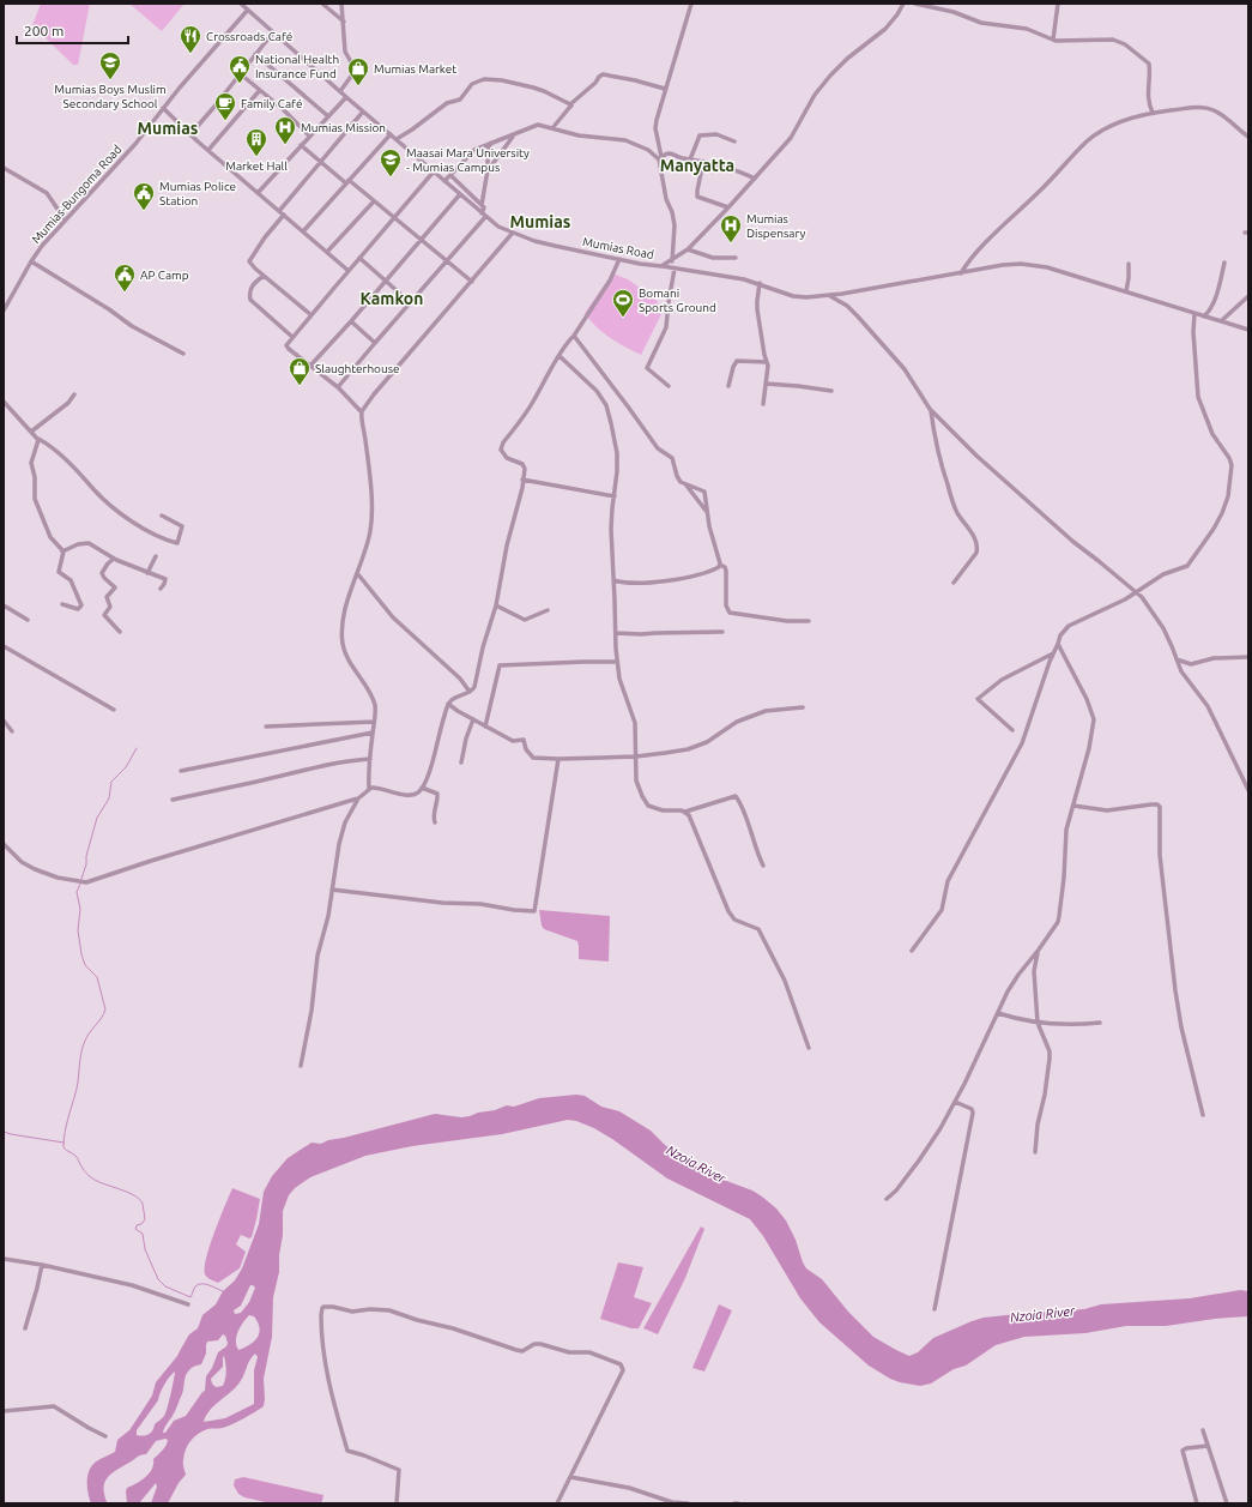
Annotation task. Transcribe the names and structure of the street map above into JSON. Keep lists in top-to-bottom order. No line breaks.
{"streets":{"street":["Mumias-Bungoma Road","Mumias Road"]},"crossings":[["Mumias-Bungoma Road","Mumias Road"]],"districts":["Mumias","Manyatta","Mumias","Kamkon"],"water":["Nzoia River"],"places":{"restaurant":["Crossroads Café"],"school or university":["Mumias Boys Muslim Secondary School","Maasai Mara University - Mumias Campus"],"public building":["National Health Insurance Fund","Mumias Police Station","AP Camp"],"shop":["Mumias Market","Slaughterhouse"],"cafe":["Family Café"],"hospital":["Mumias Mission","Mumias Dispensary"],"building":["Market Hall"],"sports":["Bomani Sports Ground"]},"scale_bar":"200 m"}
